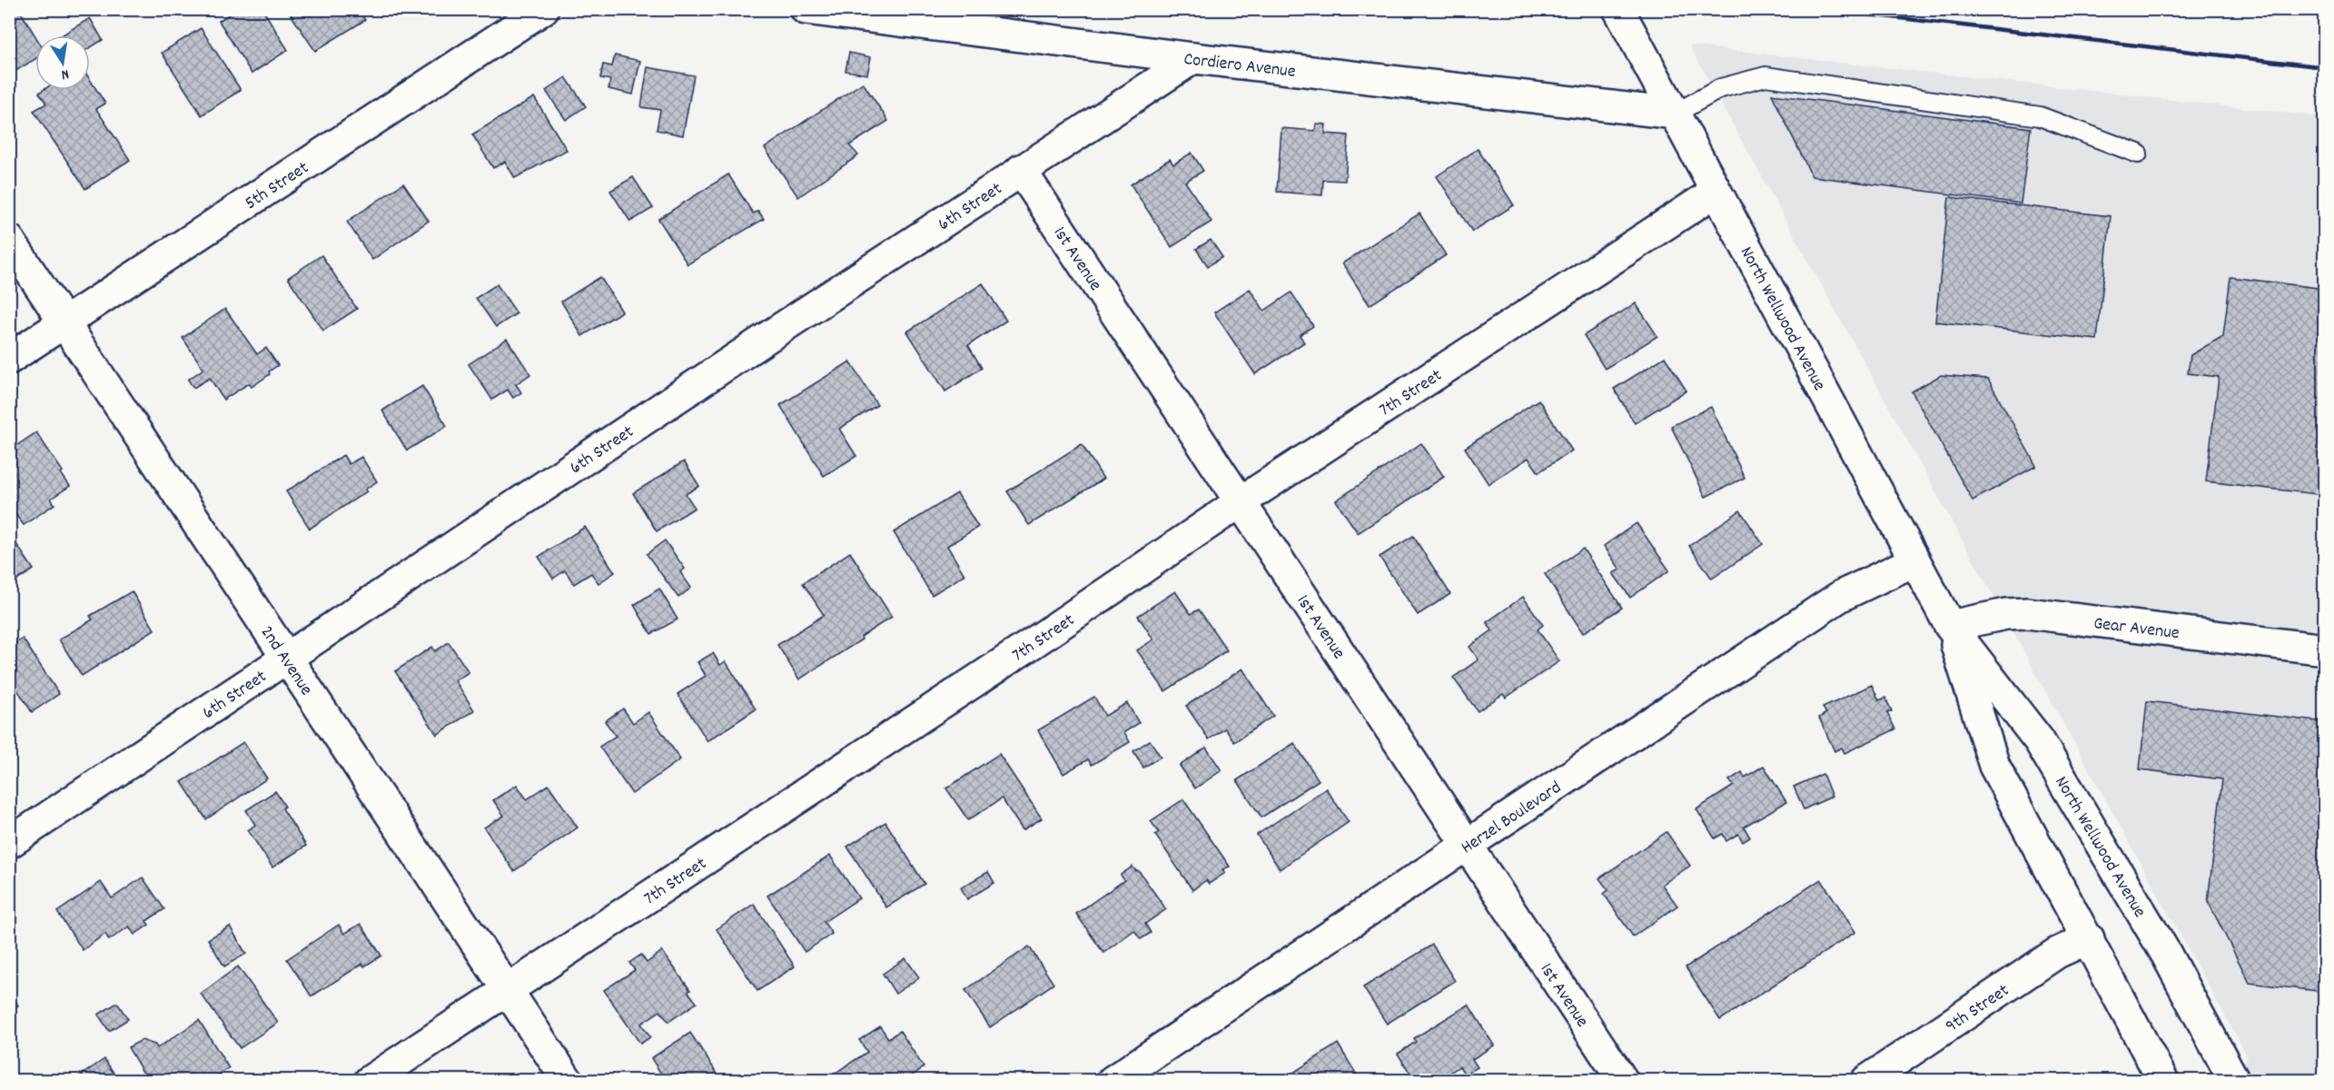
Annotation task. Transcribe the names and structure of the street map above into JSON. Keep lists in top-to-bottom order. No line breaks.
{"streets":{"street":["Cordiero Avenue","5th Street","6th Street","1st Avenue","North Wellwood Avenue","7th Street","Gear Avenue","2nd Avenue","Herzel Boulevard","9th Street"]},"crossings":[["Cordiero Avenue","6th Street"],["Cordiero Avenue","North Wellwood Avenue"],["5th Street","2nd Avenue"],["6th Street","1st Avenue"],["6th Street","2nd Avenue"],["1st Avenue","7th Street"],["1st Avenue","Herzel Boulevard"],["North Wellwood Avenue","7th Street"],["North Wellwood Avenue","Gear Avenue"],["North Wellwood Avenue","Herzel Boulevard"],["North Wellwood Avenue","9th Street"],["7th Street","2nd Avenue"]],"north":"bottom"}
